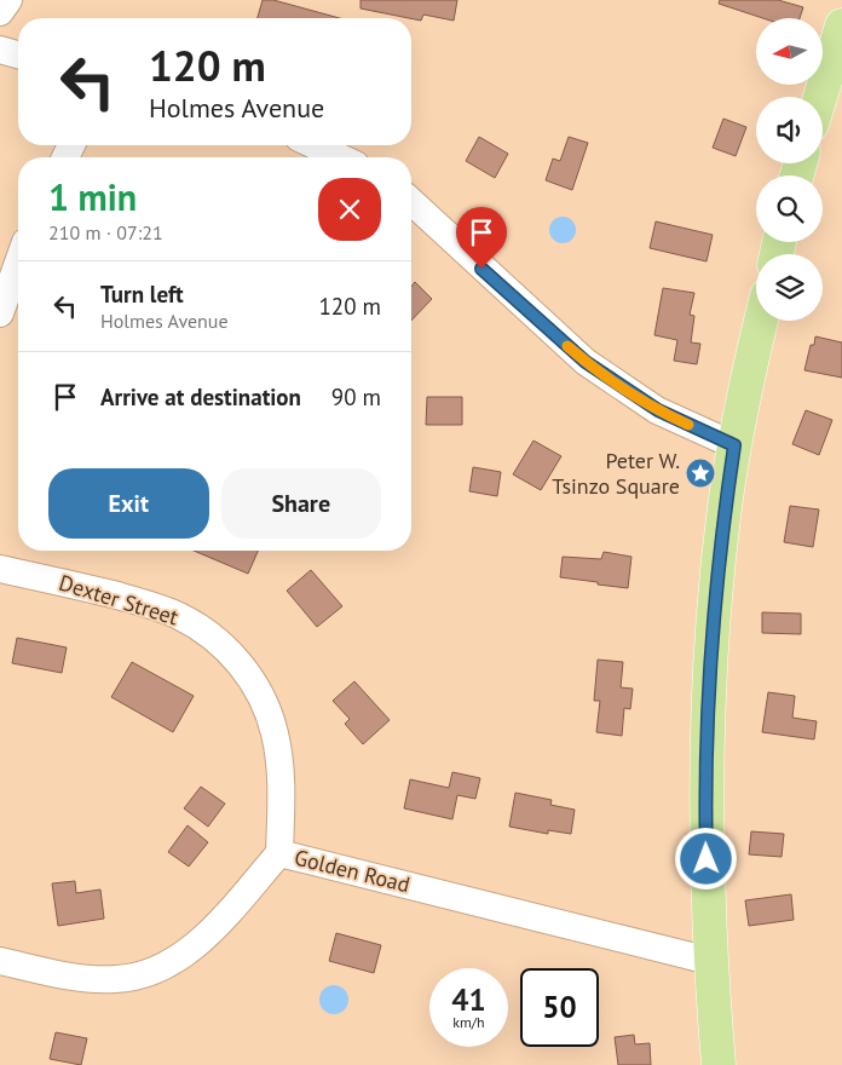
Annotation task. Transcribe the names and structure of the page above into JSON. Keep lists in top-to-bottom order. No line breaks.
{"streets":{"street":["Dexter Street","Golden Road"]},"crossings":[["Dexter Street","Golden Road"]],"places":{"place":["Peter W. Tsinzo Square"]},"north":"left","page":{"turn":["120 m","Holmes Avenue"],"heading":["1 min","210 m · 07:21"],"list":[{"name":"Turn left","note":"Holmes Avenue","value":"120 m"},{"name":"Arrive at destination","value":"90 m"}],"buttons":["Exit","Share"],"speed":"41 km/h","limit":"50"}}
